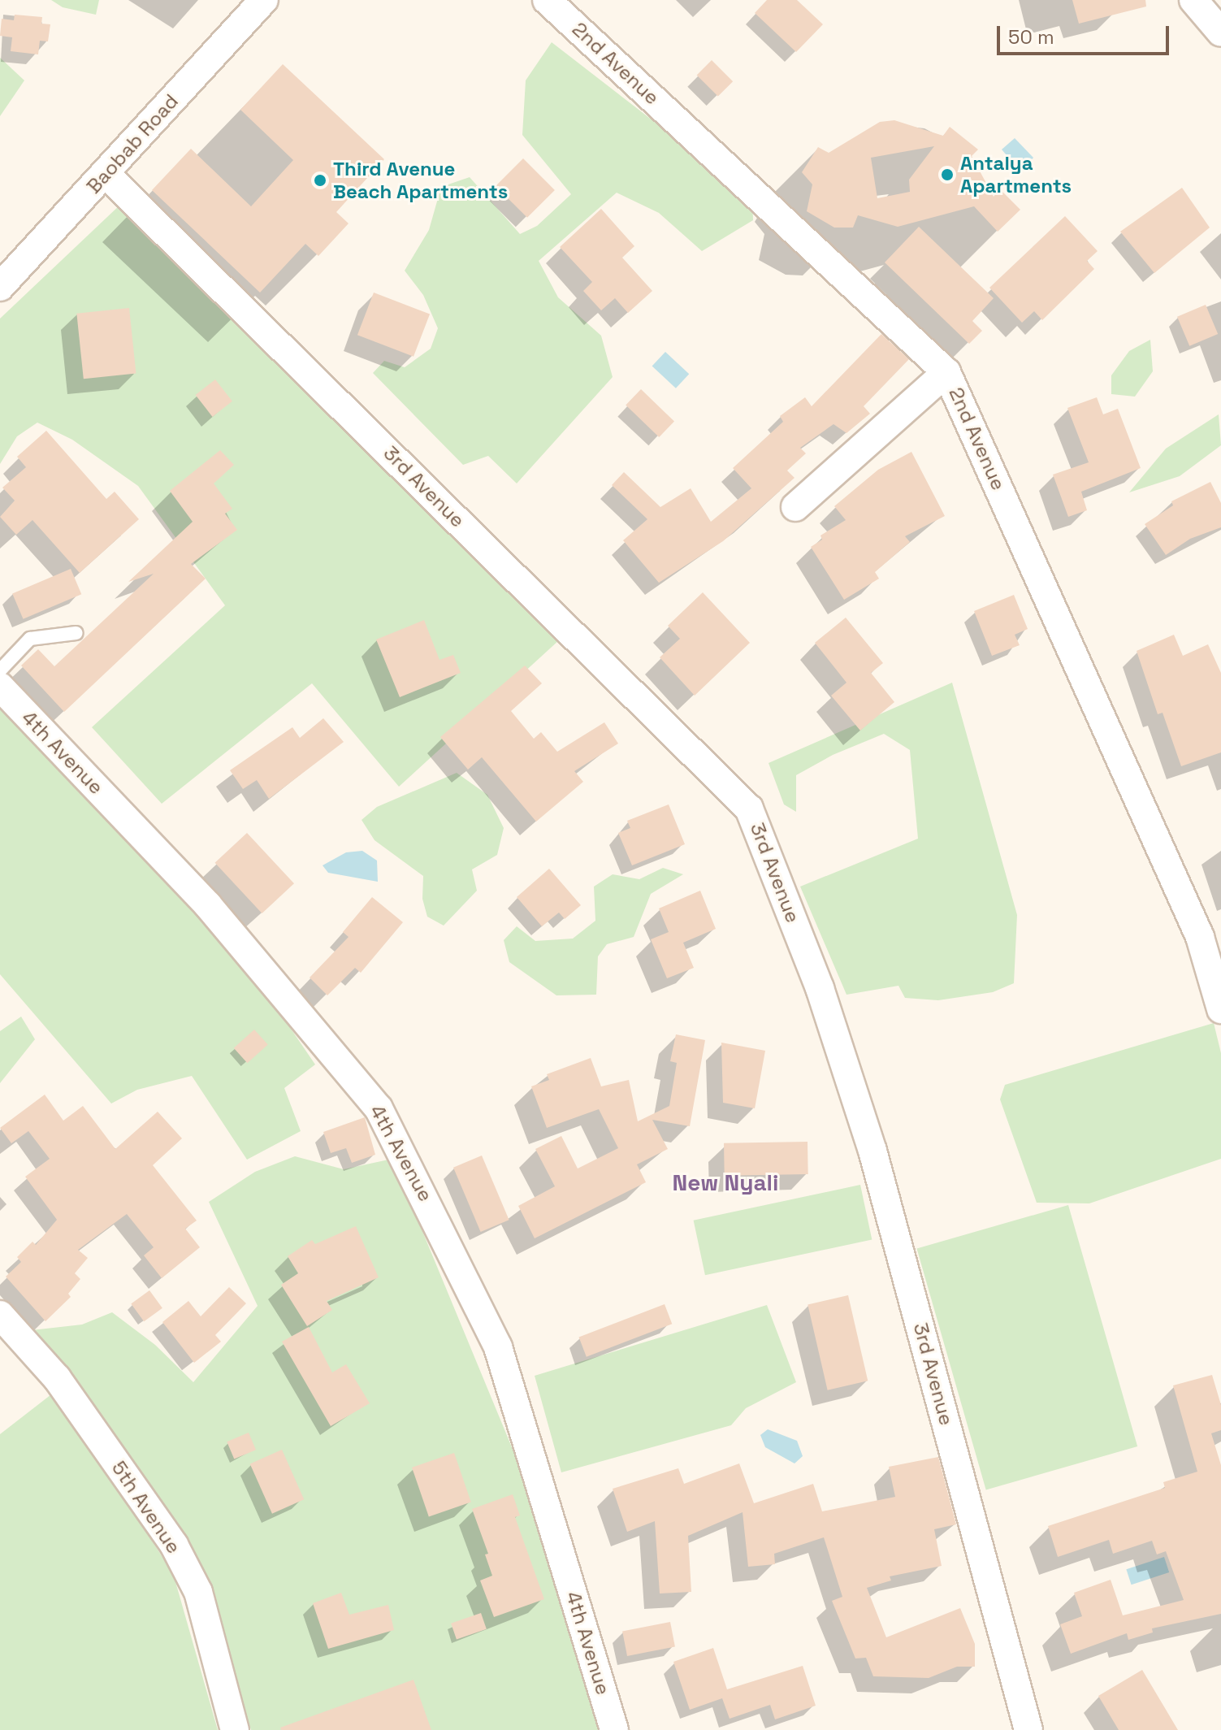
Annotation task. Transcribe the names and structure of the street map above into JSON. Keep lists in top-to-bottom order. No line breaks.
{"streets":{"street":["2nd Avenue","Baobab Road","3rd Avenue","4th Avenue","5th Avenue"]},"crossings":[["Baobab Road","3rd Avenue"]],"districts":["New Nyali"],"places":["Antalya Apartments","Third Avenue Beach Apartments"],"scale_bar":"50 m"}
